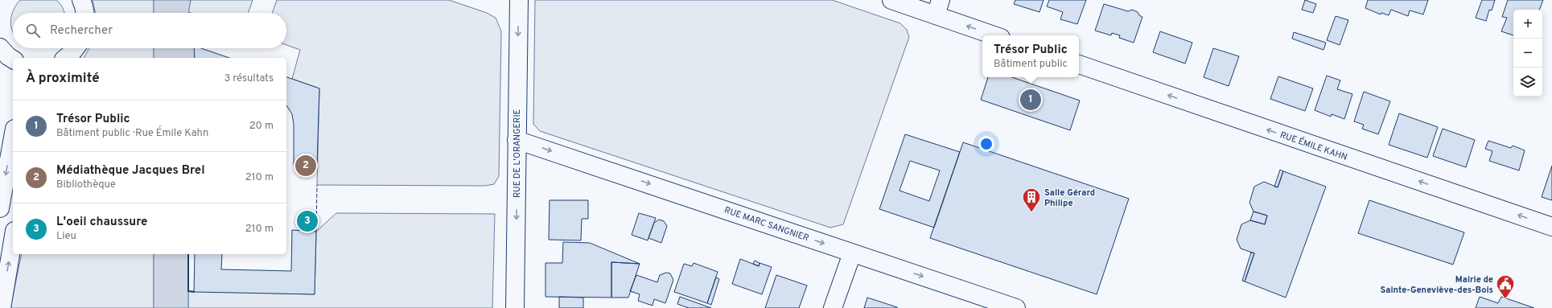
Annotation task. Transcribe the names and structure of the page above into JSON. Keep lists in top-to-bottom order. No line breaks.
{"streets":{"street":["RUE ÉMILE KAHN","RUE DE L'ORANGERIE","RUE MARC SANGNIER"]},"crossings":[["RUE DE L'ORANGERIE","RUE MARC SANGNIER"]],"one_way":["RUE ÉMILE KAHN","RUE DE L'ORANGERIE","RUE MARC SANGNIER"],"places":{"building":["Salle Gérard Philipe"],"public building":["Mairie de Sainte-Geneviève-des-Bois"]},"page":{"map_buttons":["+","−"],"search":"Rechercher","popup":["Trésor Public","Bâtiment public"],"heading":["À proximité","3 résultats"],"pins":["1","2","3"],"list":[{"mark":"1","name":"Trésor Public","note":"Bâtiment public · Rue Émile Kahn","value":"20 m"},{"mark":"2","name":"Médiathèque Jacques Brel","note":"Bibliothèque","value":"210 m"},{"mark":"3","name":"L'oeil chaussure","note":"Lieu","value":"210 m"}]}}
